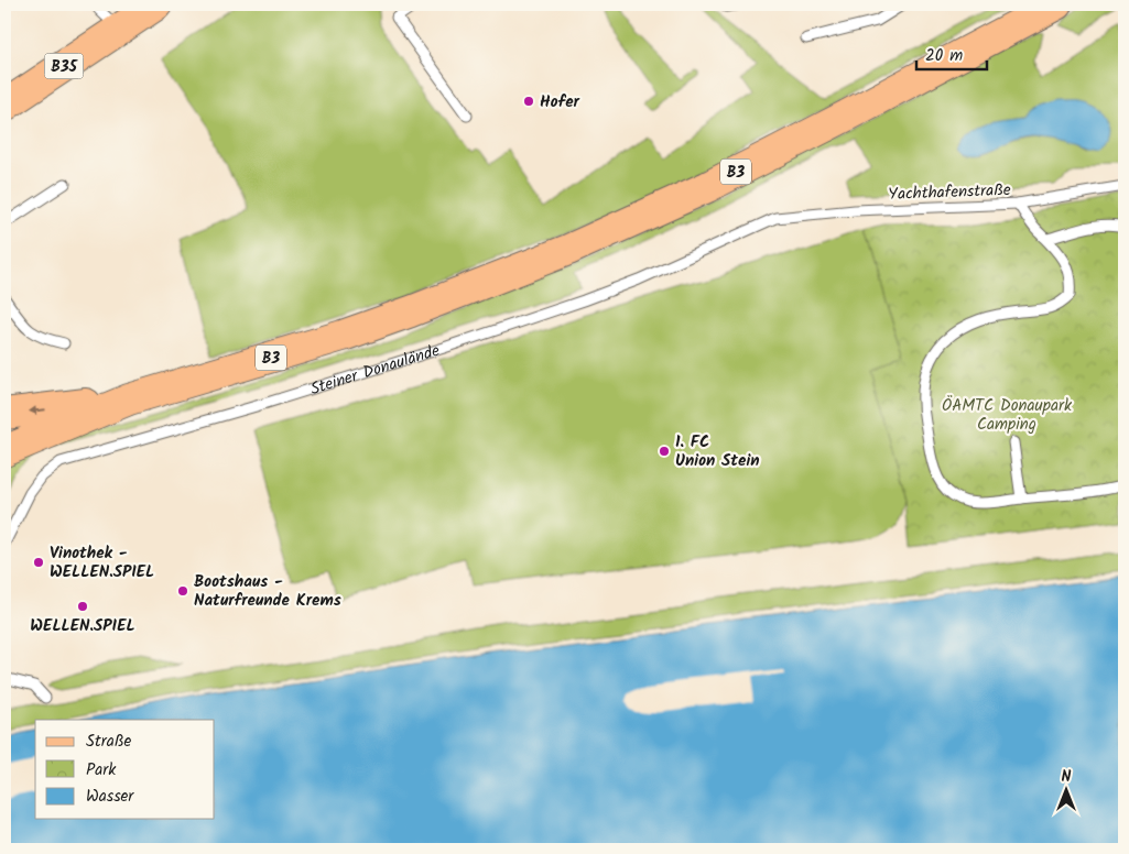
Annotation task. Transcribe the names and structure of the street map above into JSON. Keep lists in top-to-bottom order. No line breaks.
{"streets":{"main road":["B35","B3"],"lane":["Yachthafenstraße","Steiner Donaulände"]},"crossings":[["Yachthafenstraße","Steiner Donaulände"]],"parks":["ÖAMTC Donaupark Camping"],"places":["Hofer","1. FC Union Stein","Vinothek - WELLEN.SPIEL","Bootshaus - Naturfreunde Krems","WELLEN.SPIEL"],"legend":["Straße","Park","Wasser"],"scale_bar":"20 m","north":"top"}
